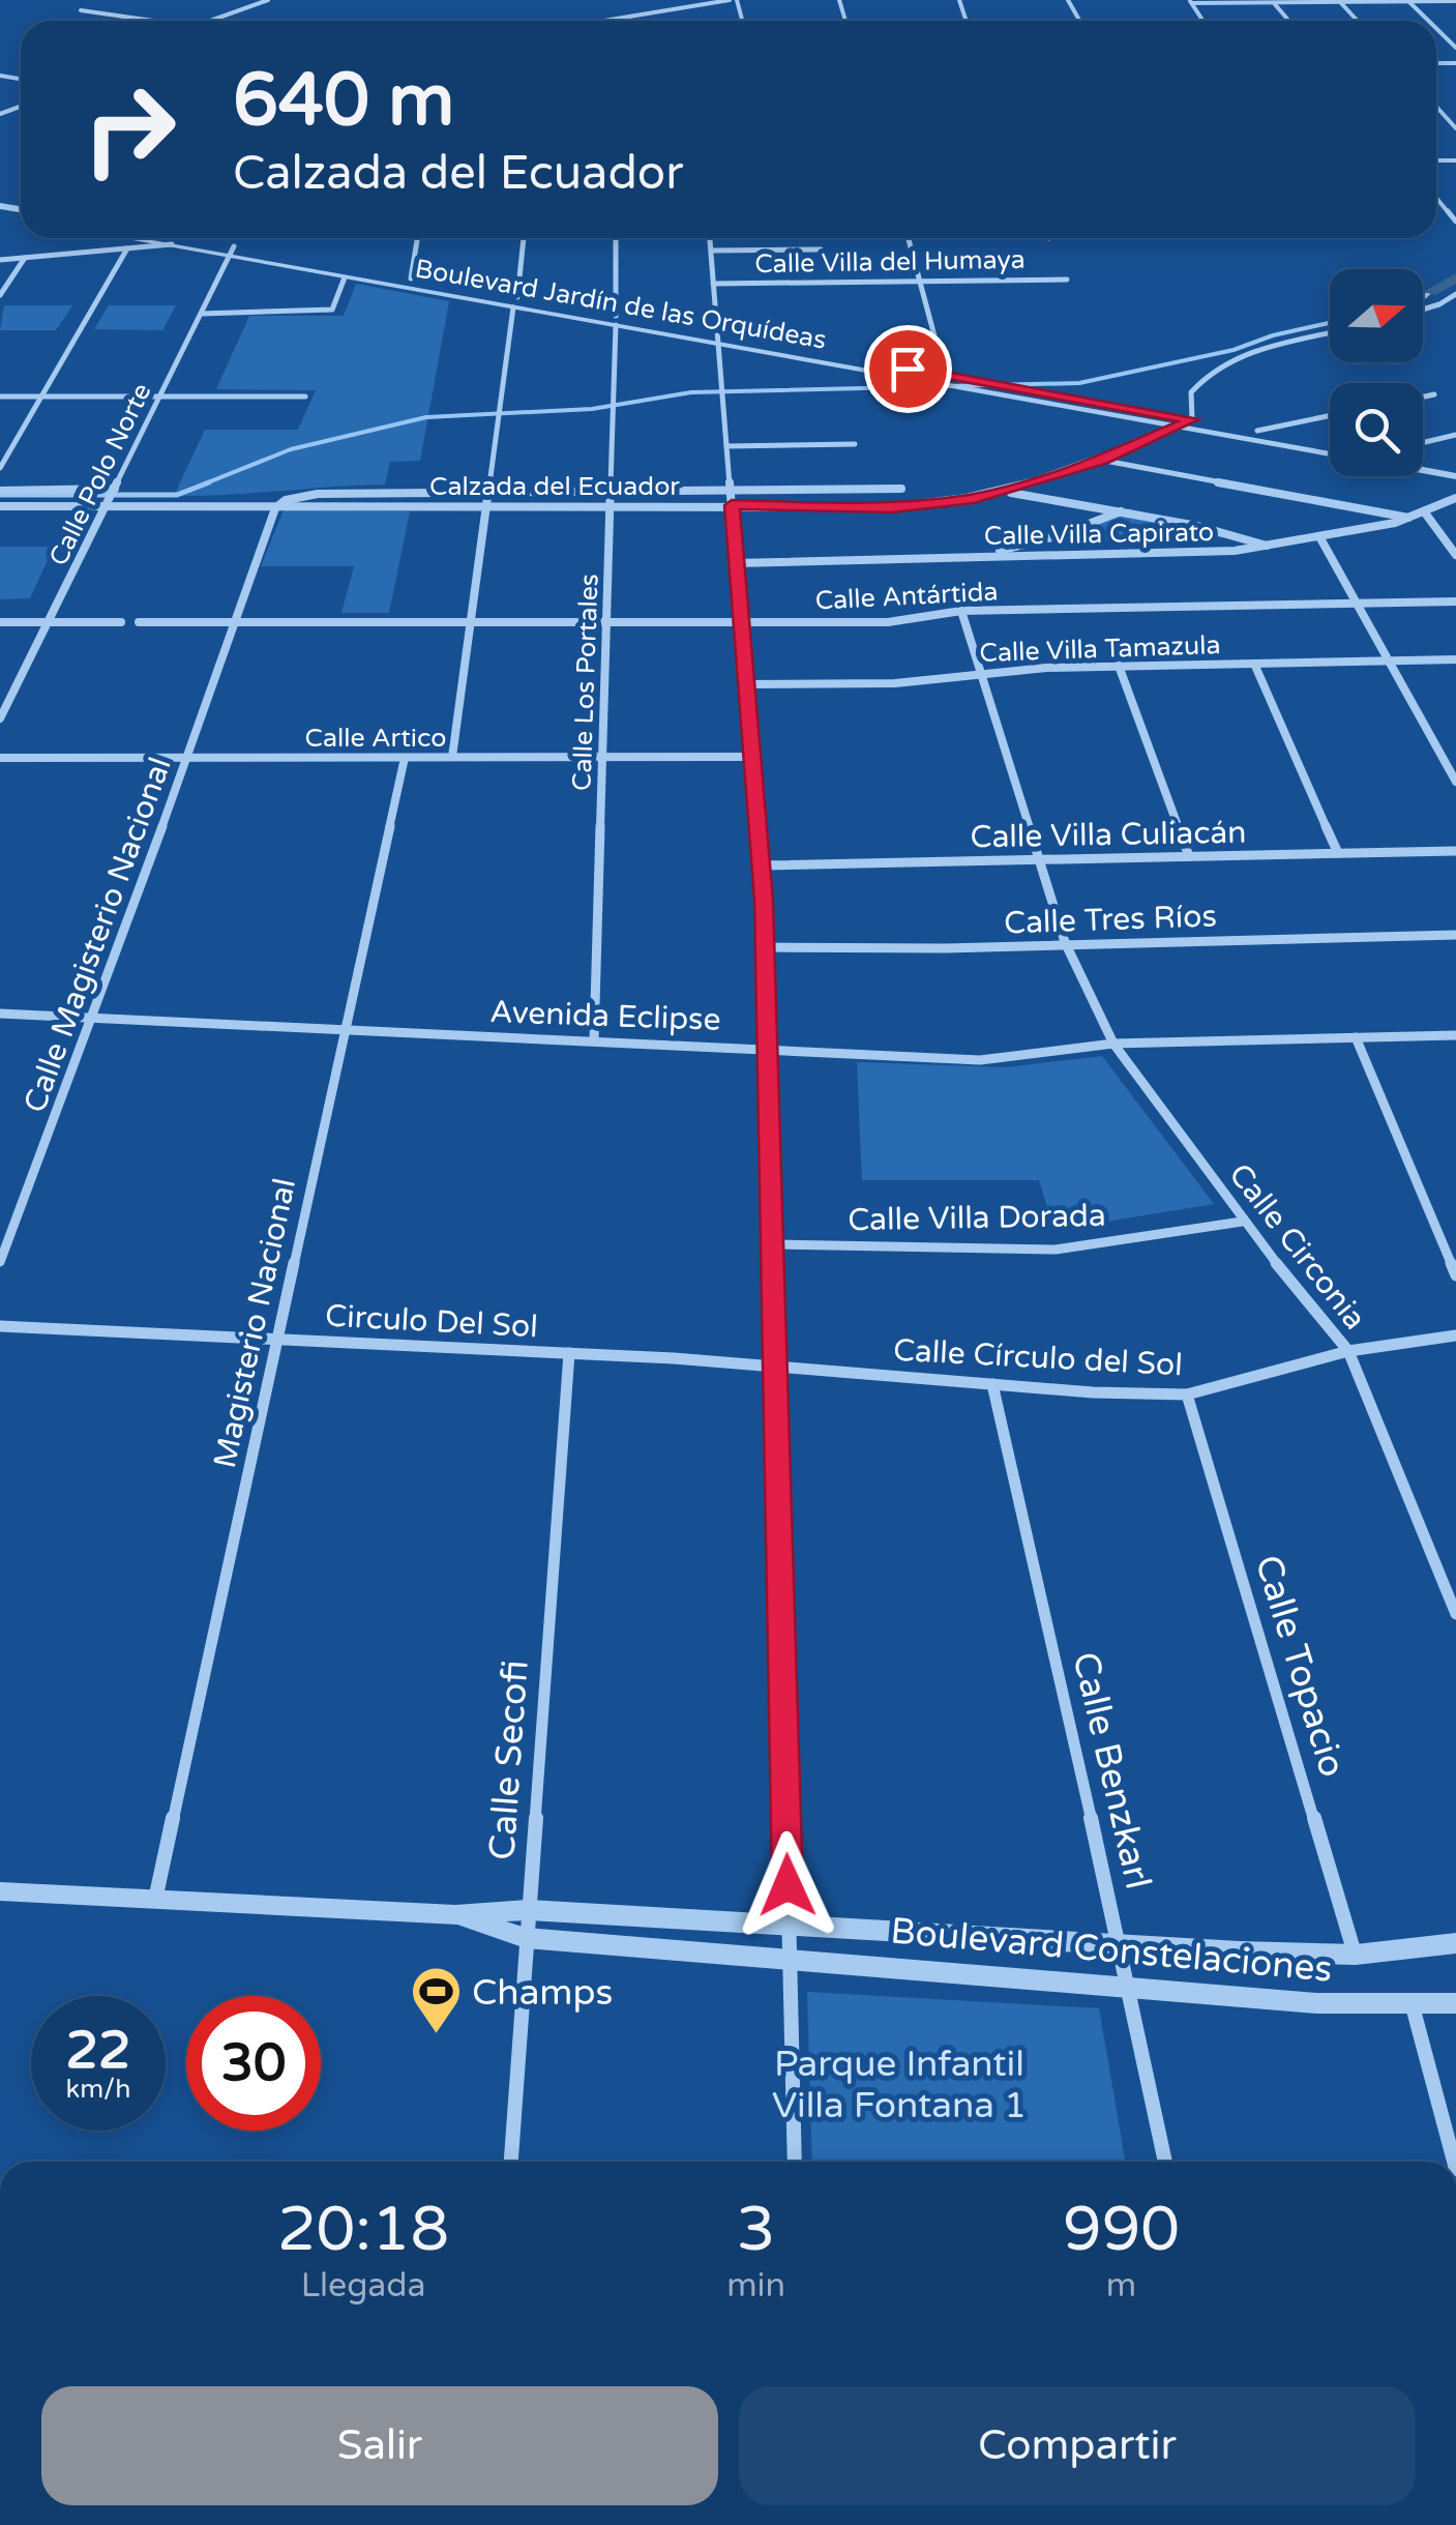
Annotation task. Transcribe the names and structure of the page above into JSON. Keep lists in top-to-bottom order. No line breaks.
{"streets":{"street":["Calle Villa del Humaya","Boulevard Jardín de las Orquídeas","Calle Polo Norte","Calzada del Ecuador","Calle Villa Capirato","Calle Antártida","Calle Villa Tamazula","Calle Los Portales","Calle Artico","Calle Villa Culiacán","Calle Tres Ríos","Calle Magisterio Nacional","Avenida Eclipse","Calle Villa Dorada","Calle Circonia","Circulo Del Sol","Magisterio Nacional","Calle Círculo del Sol","Calle Topacio","Calle Secofi","Calle Benzkarl","Boulevard Constelaciones"]},"crossings":[["Boulevard Jardín de las Orquídeas","Calle Polo Norte"],["Boulevard Jardín de las Orquídeas","Calzada del Ecuador"],["Boulevard Jardín de las Orquídeas","Calle Los Portales"],["Calle Polo Norte","Calzada del Ecuador"],["Calzada del Ecuador","Calle Los Portales"],["Calle Antártida","Calle Los Portales"],["Calle Antártida","Calle Magisterio Nacional"],["Calle Antártida","Calle Circonia"],["Calle Villa Tamazula","Calle Circonia"],["Calle Los Portales","Calle Artico"],["Calle Los Portales","Avenida Eclipse"],["Calle Artico","Calle Magisterio Nacional"],["Calle Artico","Magisterio Nacional"],["Calle Villa Culiacán","Calle Circonia"],["Calle Tres Ríos","Calle Circonia"],["Calle Magisterio Nacional","Avenida Eclipse"],["Avenida Eclipse","Calle Circonia"],["Avenida Eclipse","Magisterio Nacional"],["Calle Villa Dorada","Calle Circonia"],["Calle Circonia","Calle Círculo del Sol"],["Circulo Del Sol","Magisterio Nacional"],["Circulo Del Sol","Calle Círculo del Sol"],["Circulo Del Sol","Calle Secofi"],["Magisterio Nacional","Boulevard Constelaciones"],["Calle Círculo del Sol","Calle Topacio"],["Calle Círculo del Sol","Calle Benzkarl"],["Calle Topacio","Boulevard Constelaciones"],["Calle Secofi","Boulevard Constelaciones"],["Calle Benzkarl","Boulevard Constelaciones"]],"parks":["Parque Infantil Villa Fontana 1"],"places":{"sports":["Champs"]},"north":"right","page":{"turn":["640 m","Calzada del Ecuador"],"speed":"22 km/h","limit":"30","eta":["20:18","Llegada","3","min","990","m"],"buttons":["Salir","Compartir"]}}
